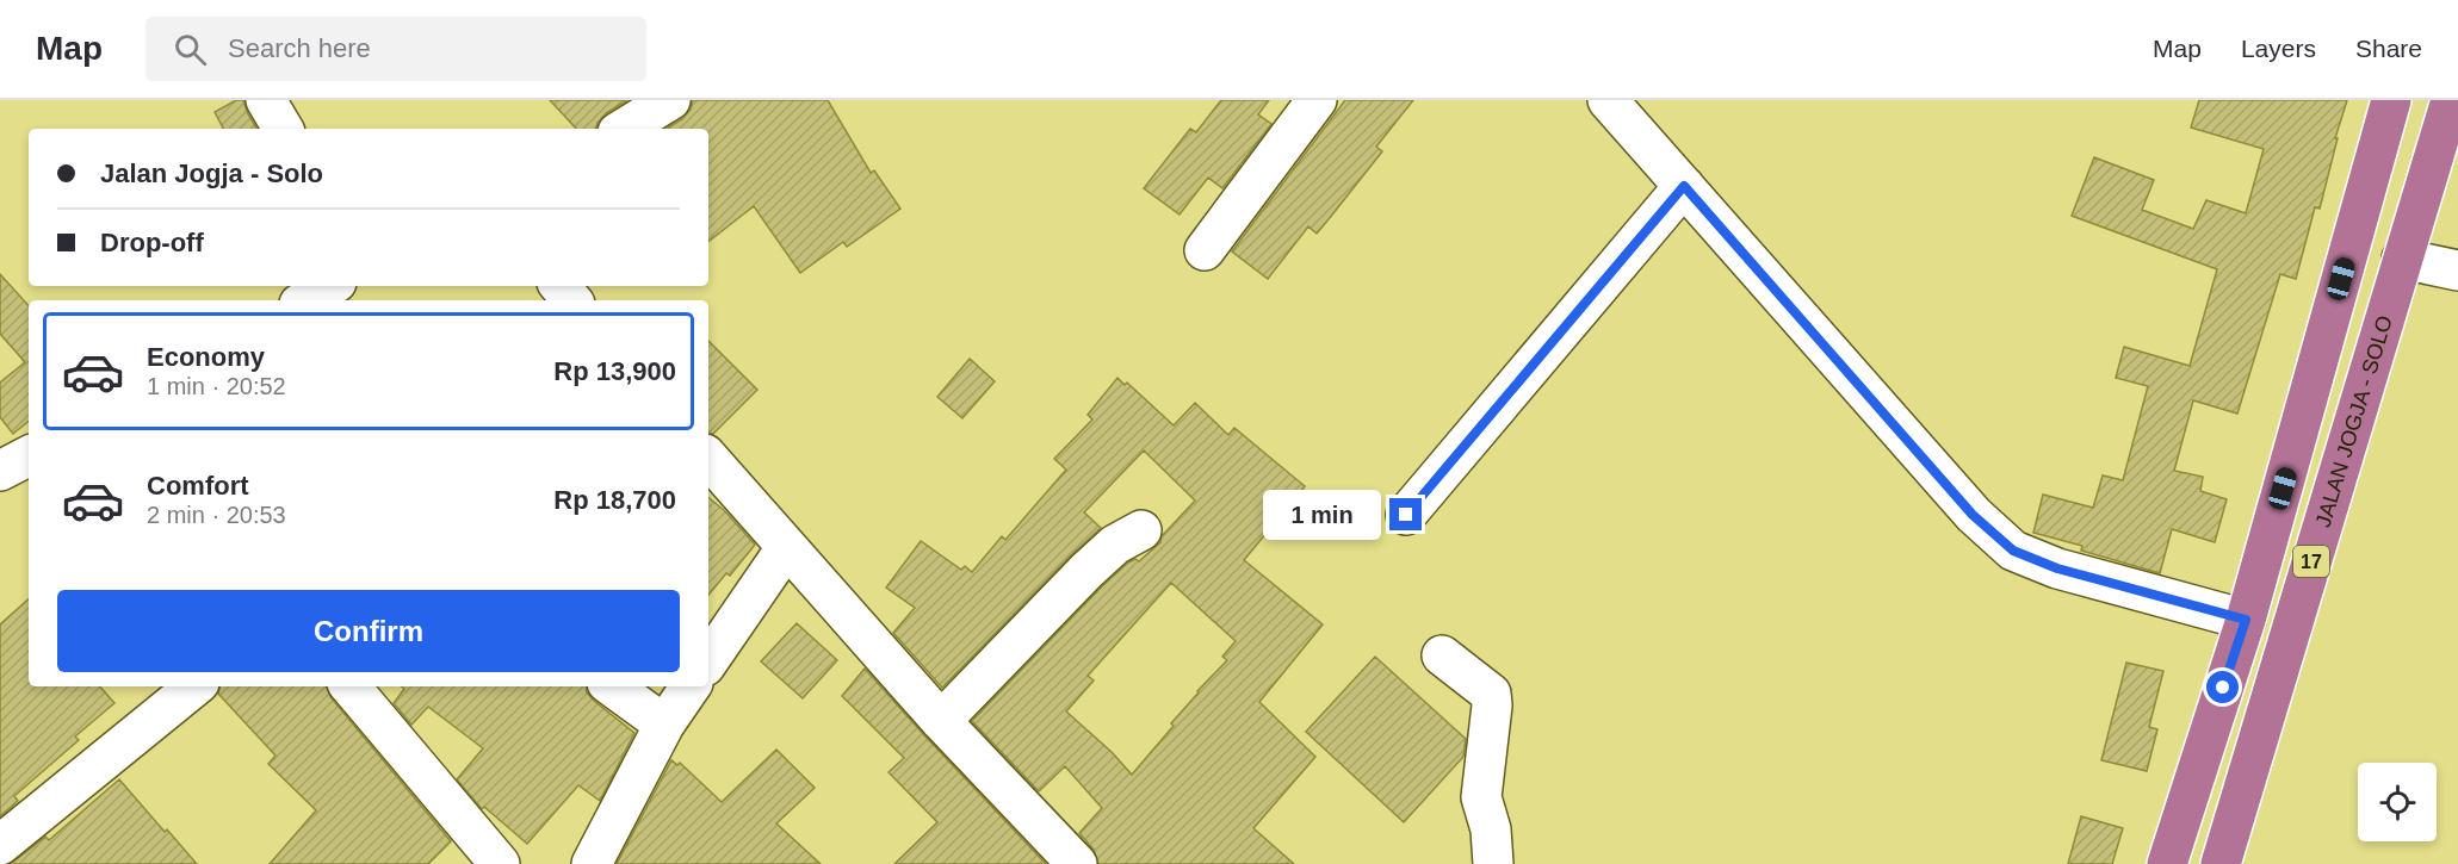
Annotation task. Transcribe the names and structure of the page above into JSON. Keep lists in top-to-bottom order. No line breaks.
{"streets":{"highway":["JALAN JOGJA - SOLO","17"]},"page":{"header":"Map","search":"Search here","nav":["Map","Layers","Share"],"banner":["Jalan Jogja - Solo","Drop-off"],"list":[{"name":"Economy","note":"1 min · 20:52","value":"Rp 13,900"},{"name":"Comfort","note":"2 min · 20:53","value":"Rp 18,700"}],"bubble":"1 min","buttons":"Confirm"}}
